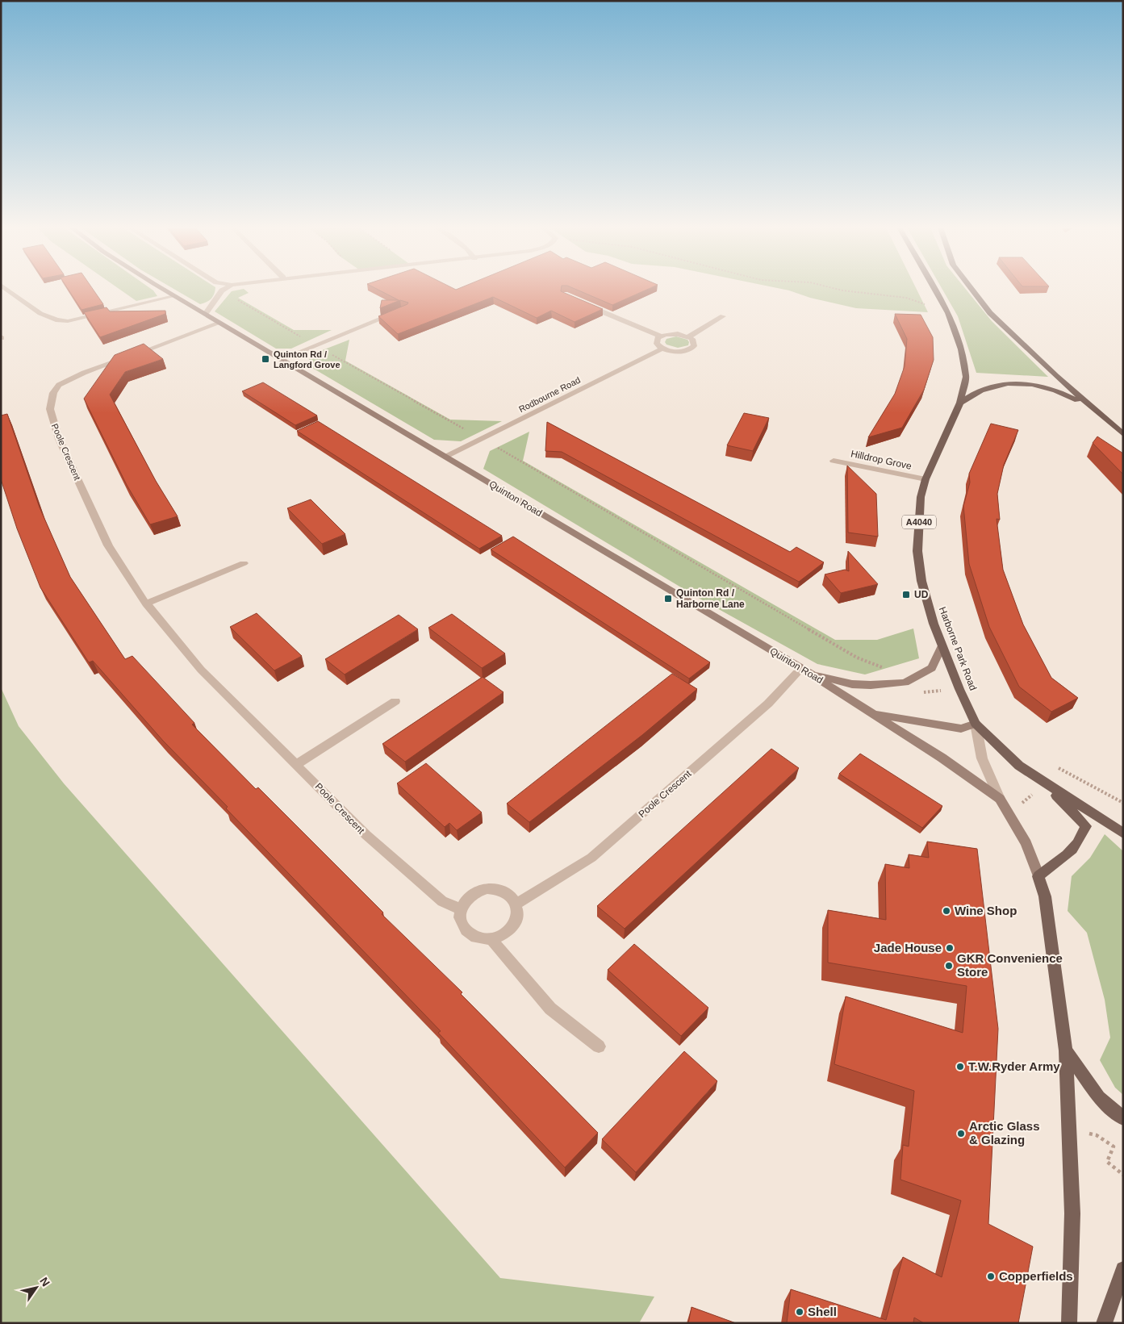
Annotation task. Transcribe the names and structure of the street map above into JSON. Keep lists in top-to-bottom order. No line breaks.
{"streets":{"main road":["A4040","Harborne Park Road"],"street":["Rodbourne Road","Poole Crescent","Hilldrop Grove","Quinton Road"]},"crossings":[["Rodbourne Road","Quinton Road"],["Poole Crescent","Quinton Road"],["Hilldrop Grove","Harborne Park Road"],["Quinton Road","Harborne Park Road"]],"places":{"transit":["Quinton Rd / Langford Grove","UD","Quinton Rd / Harborne Lane"],"other":["Wine Shop","Jade House","GKR Convenience Store","T.W.Ryder Army","Arctic Glass & Glazing","Copperfields","Shell"]},"north":"top right"}
